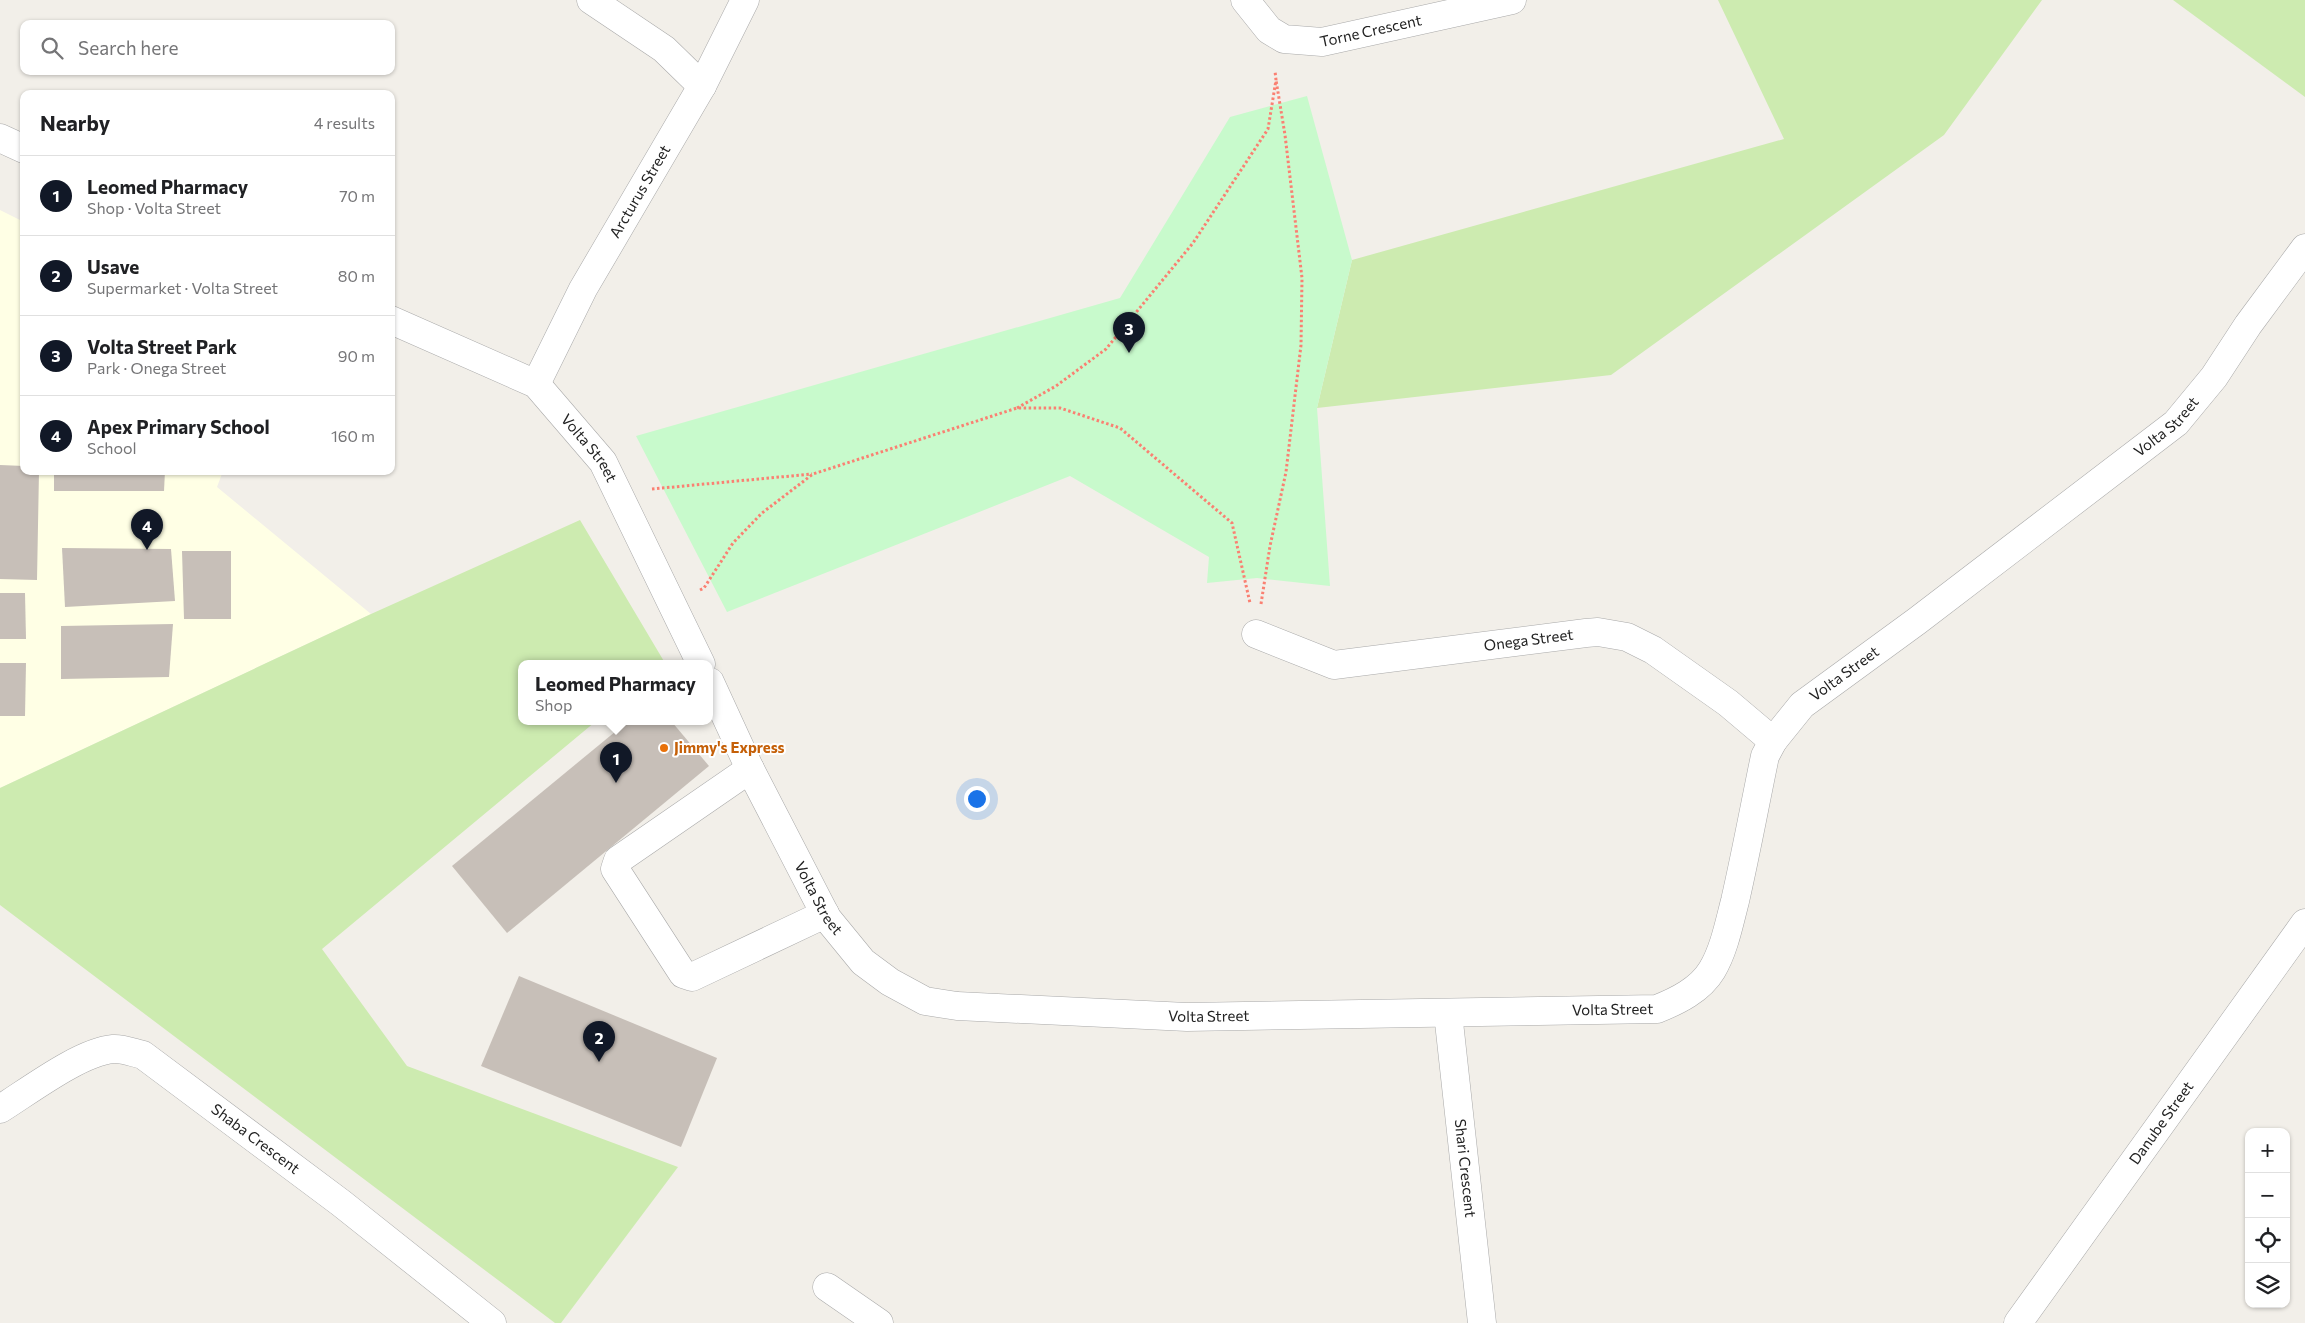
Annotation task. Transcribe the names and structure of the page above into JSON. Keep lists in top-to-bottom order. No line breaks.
{"streets":{"street":["Torne Crescent","Arcturus Street","Volta Street","Onega Street","Danube Street","Shaba Crescent","Shari Crescent"]},"crossings":[["Arcturus Street","Volta Street"],["Volta Street","Onega Street"],["Volta Street","Shari Crescent"]],"places":["Jimmy's Express"],"page":{"search":"Search here","heading":["Nearby","4 results"],"list":[{"mark":"1","name":"Leomed Pharmacy","note":"Shop · Volta Street","value":"70 m"},{"mark":"2","name":"Usave","note":"Supermarket · Volta Street","value":"80 m"},{"mark":"3","name":"Volta Street Park","note":"Park · Onega Street","value":"90 m"},{"mark":"4","name":"Apex Primary School","note":"School","value":"160 m"}],"pins":["3","4","1","2"],"popup":["Leomed Pharmacy","Shop"],"map_buttons":["+","−"]}}
